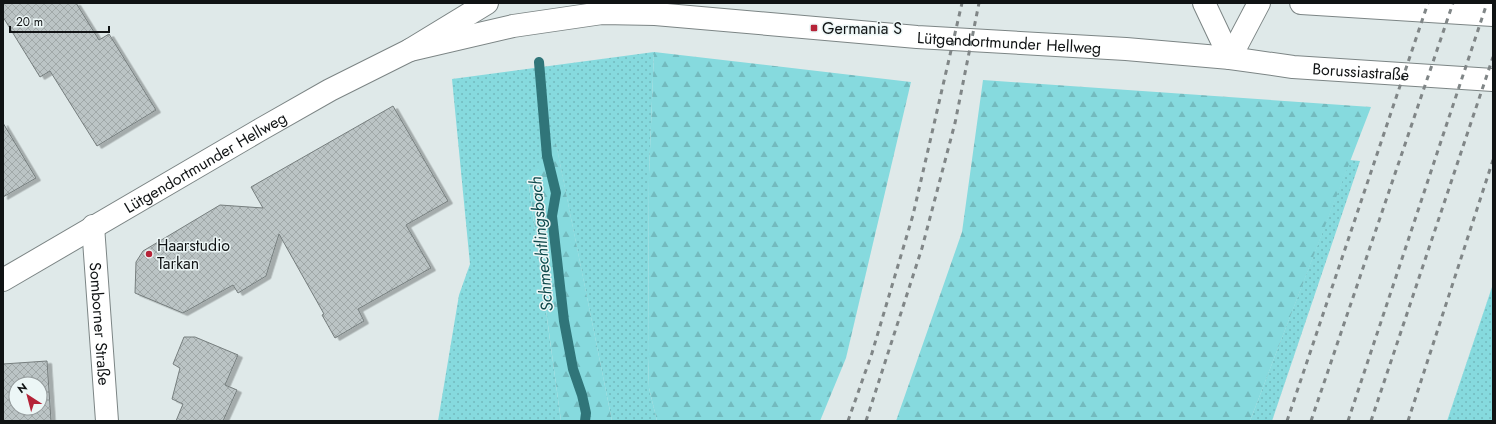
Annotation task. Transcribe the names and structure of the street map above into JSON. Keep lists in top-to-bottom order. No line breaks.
{"streets":{"main road":["Lütgendortmunder Hellweg","Borussiastraße","Somborner Straße"]},"crossings":[["Lütgendortmunder Hellweg","Borussiastraße"],["Lütgendortmunder Hellweg","Somborner Straße"]],"water":["Schmechtlingsbach"],"places":{"transit":["Germania S"],"other":["Haarstudio Tarkan"]},"scale_bar":"20 m","north":"top left"}
